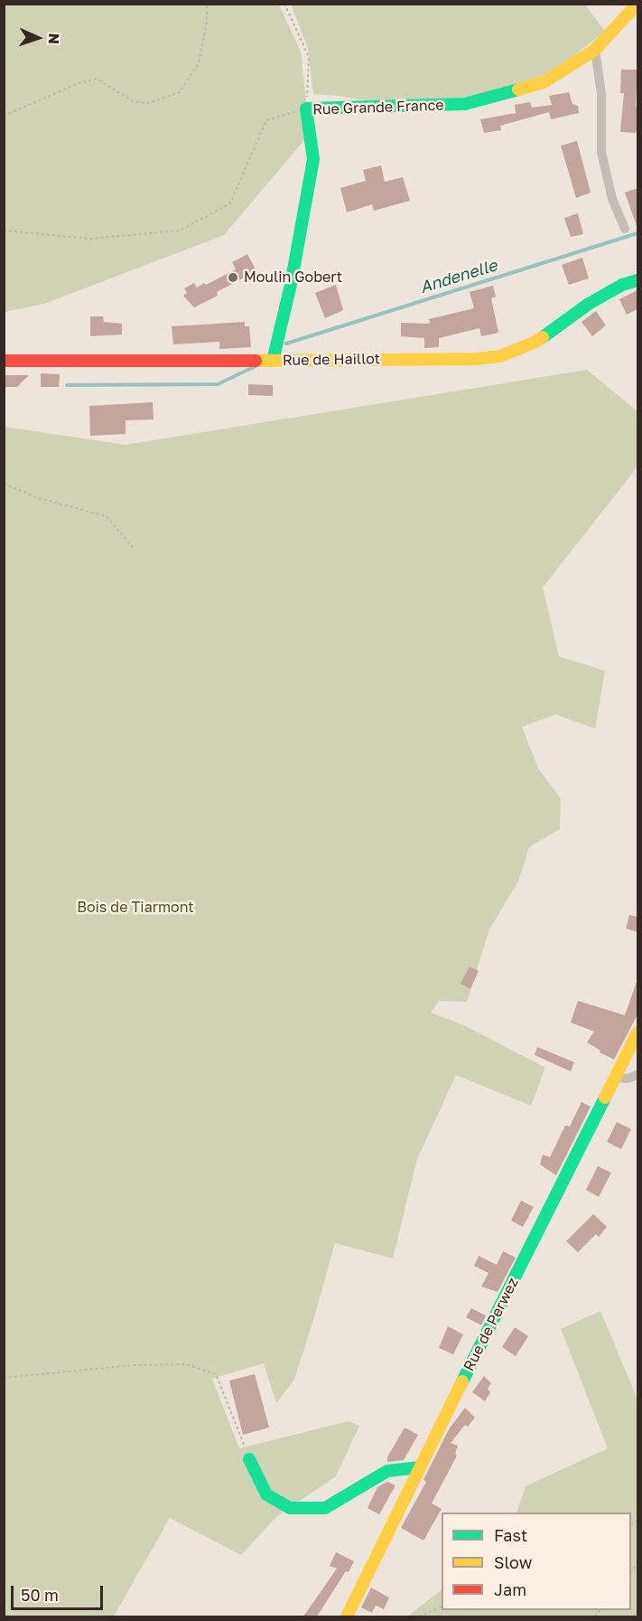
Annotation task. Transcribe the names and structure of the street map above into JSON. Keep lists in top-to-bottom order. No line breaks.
{"streets":{"street":["Rue Grande France","Rue de Haillot","Rue de Perwez"]},"crossings":[["Rue Grande France","Rue de Haillot"]],"water":["Andenelle"],"parks":["Bois de Tiarmont"],"places":["Moulin Gobert"],"legend":["Fast","Slow","Jam"],"scale_bar":"50 m","north":"right"}
